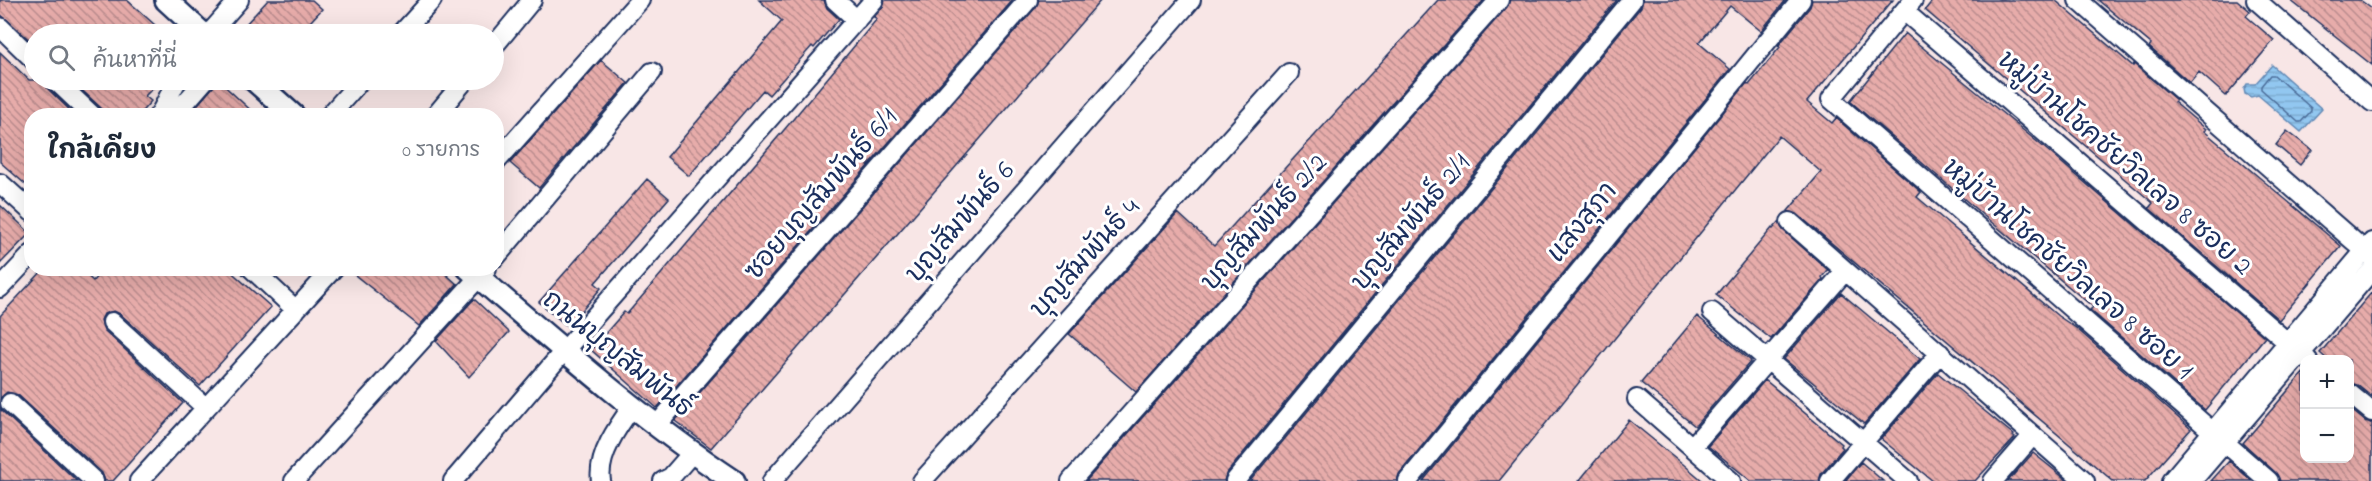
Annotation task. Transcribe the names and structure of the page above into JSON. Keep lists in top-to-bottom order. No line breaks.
{"streets":{"street":["หมู่บ้านโชคชัยวิลเลจ 8 ซอย 2","ซอยบุญสัมพันธ์ 6/1","บุญสัมพันธ์ 6","บุญสัมพันธ์ 2/2","บุญสัมพันธ์ 2/1","แสงสุภา","บุญสัมพันธ์ 4","หมู่บ้านโชคชัยวิลเลจ 8 ซอย 1","ถนนบุญสัมพันธ์"]},"crossings":[["หมู่บ้านโชคชัยวิลเลจ 8 ซอย 2","หมู่บ้านโชคชัยวิลเลจ 8 ซอย 1"],["ซอยบุญสัมพันธ์ 6/1","ถนนบุญสัมพันธ์"]],"page":{"search":"ค้นหาที่นี่","heading":["ใกล้เคียง","0 รายการ"],"map_buttons":["+","−"]}}
